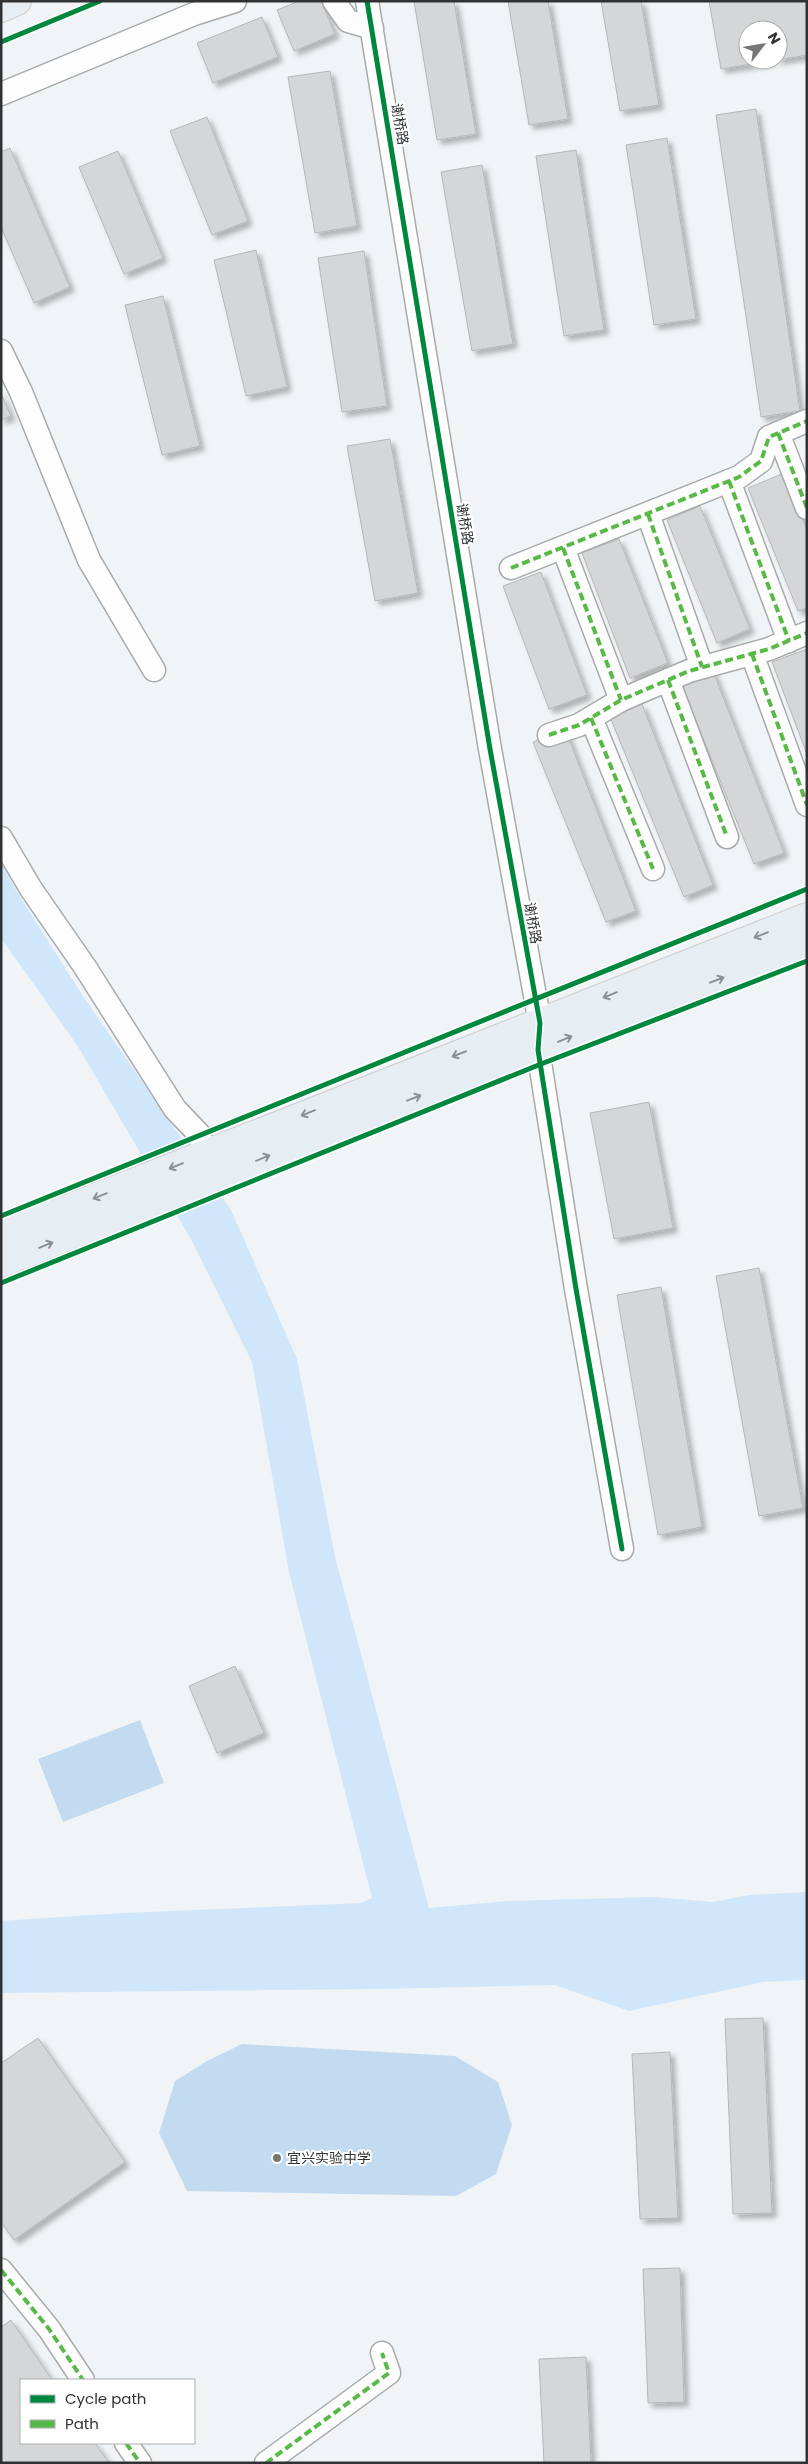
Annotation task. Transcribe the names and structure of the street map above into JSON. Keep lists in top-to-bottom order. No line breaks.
{"streets":{"street":["谢桥路"]},"places":["宜兴实验中学"],"legend":["Cycle path","Path"],"north":"top right"}
